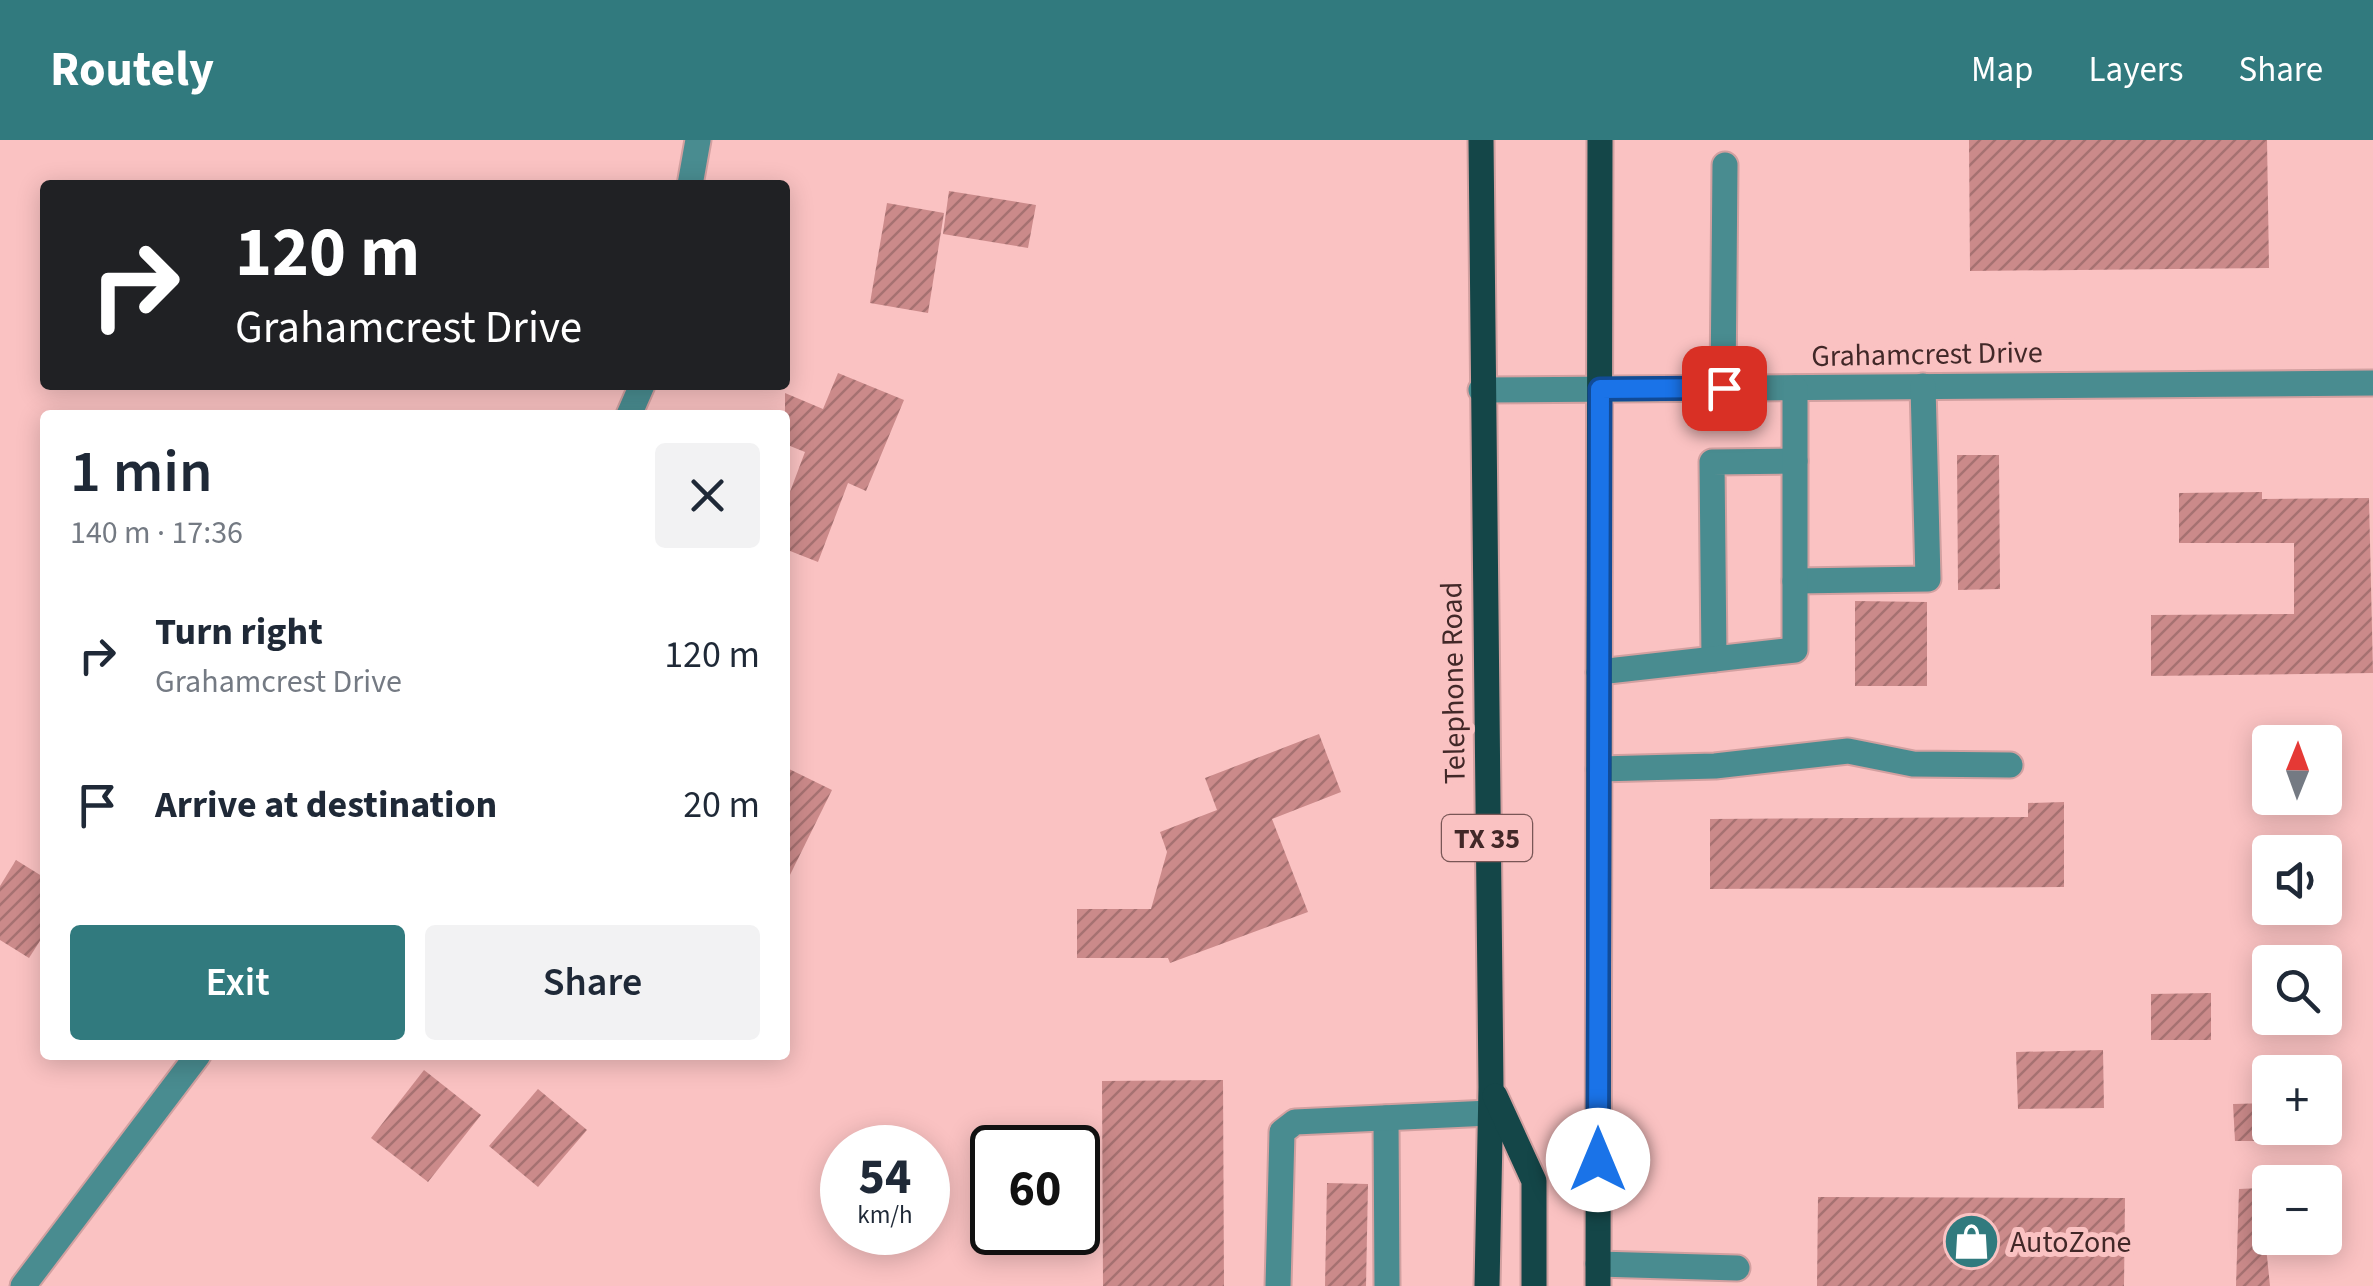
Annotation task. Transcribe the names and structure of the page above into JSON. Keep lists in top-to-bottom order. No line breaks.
{"streets":{"main road":["Telephone Road","TX 35"],"street":["Grahamcrest Drive"]},"crossings":[["Grahamcrest Drive","Telephone Road"]],"places":{"shop":["AutoZone"]},"north":"top","page":{"header":"Routely","nav":["Map","Layers","Share"],"turn":["120 m","Grahamcrest Drive"],"heading":["1 min","140 m · 17:36"],"list":[{"name":"Turn right","note":"Grahamcrest Drive","value":"120 m"},{"name":"Arrive at destination","value":"20 m"}],"map_buttons":["+","−"],"buttons":["Exit","Share"],"speed":"54 km/h","limit":"60"}}
